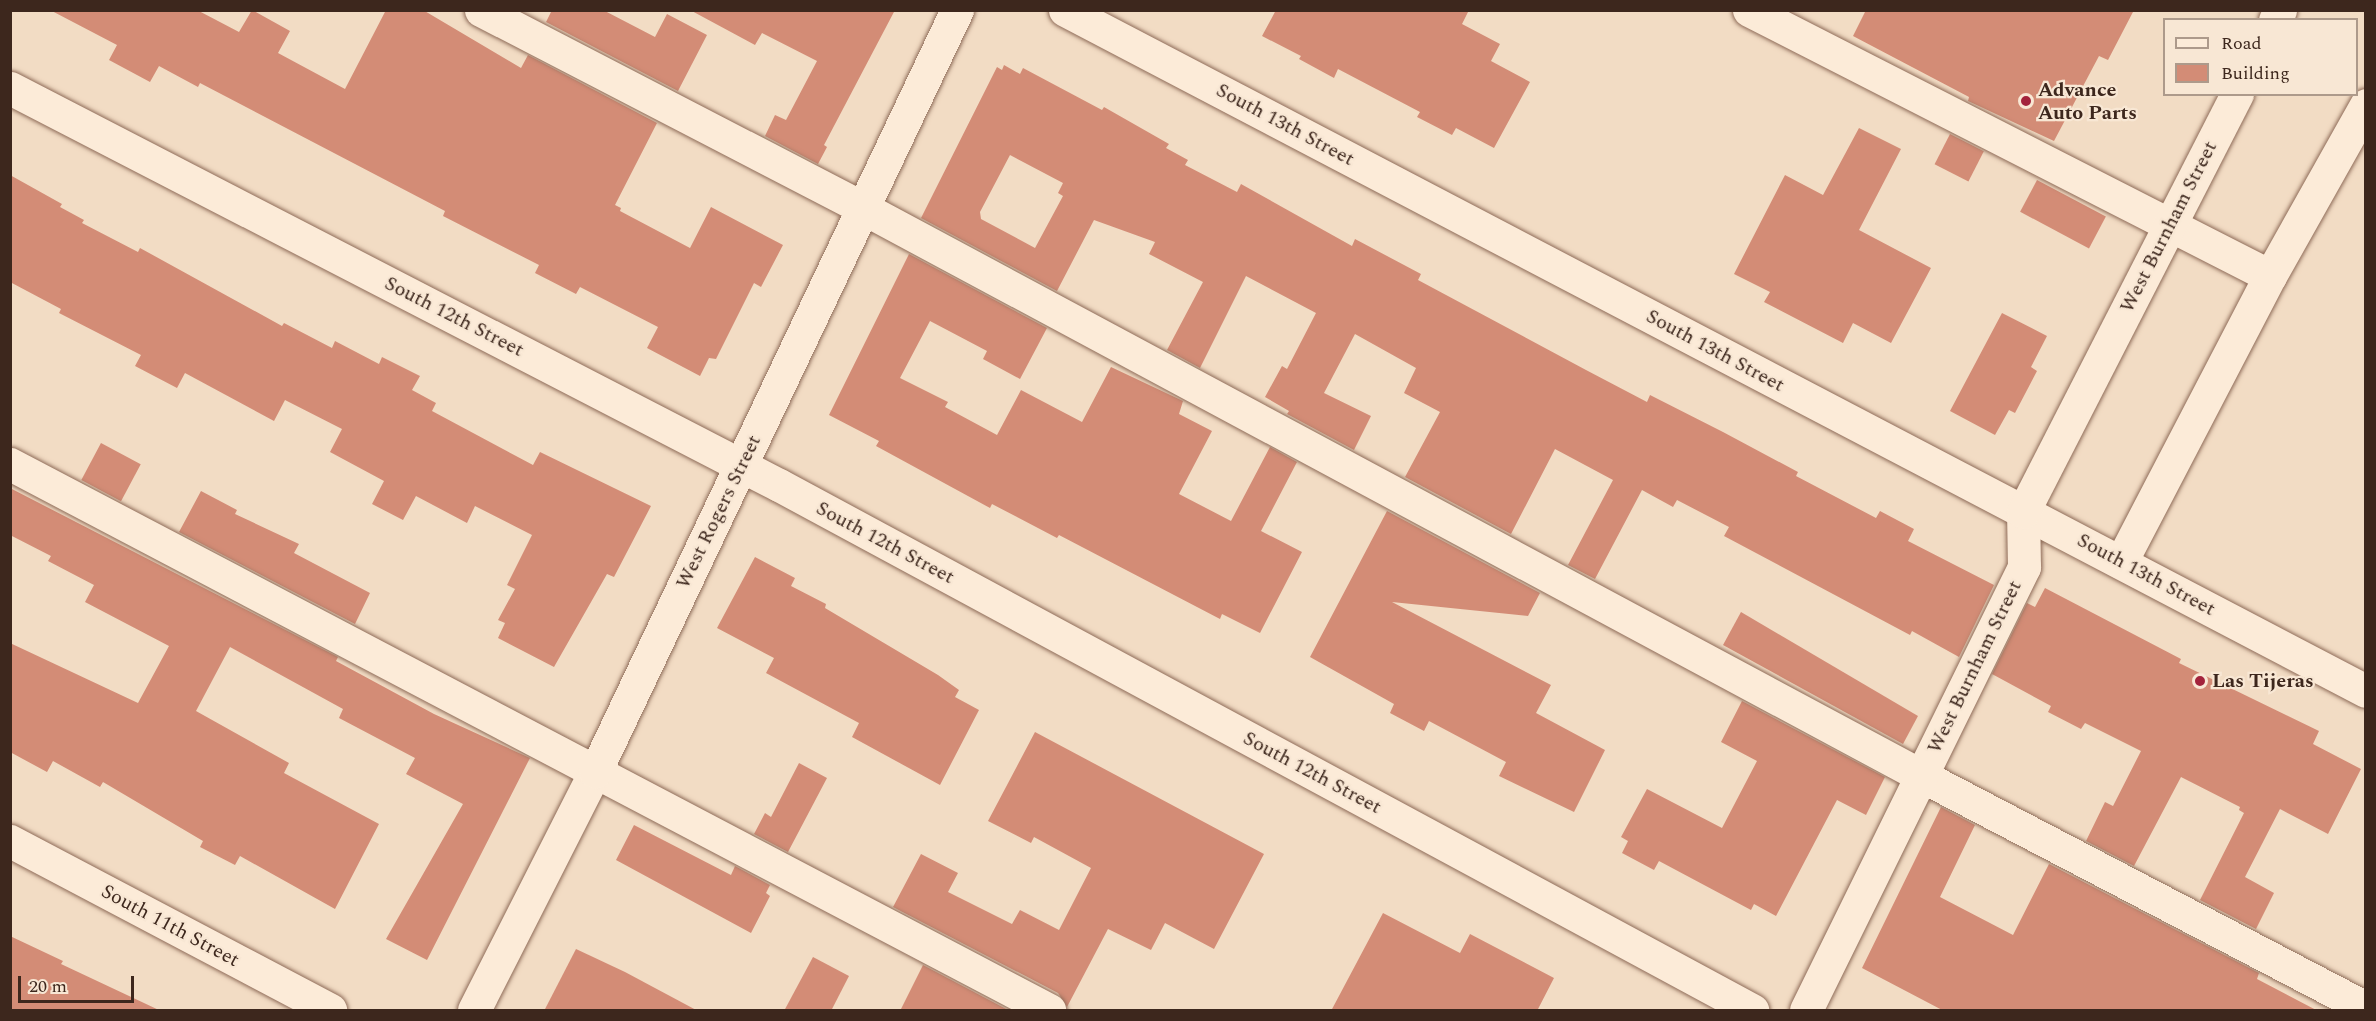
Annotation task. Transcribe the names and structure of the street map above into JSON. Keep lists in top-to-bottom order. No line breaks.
{"streets":{"street":["South 13th Street","West Burnham Street","South 12th Street","West Rogers Street","South 11th Street"]},"crossings":[["South 13th Street","West Burnham Street"],["South 12th Street","West Rogers Street"]],"places":["Advance Auto Parts","Las Tijeras"],"legend":["Road","Building"],"scale_bar":"20 m"}
